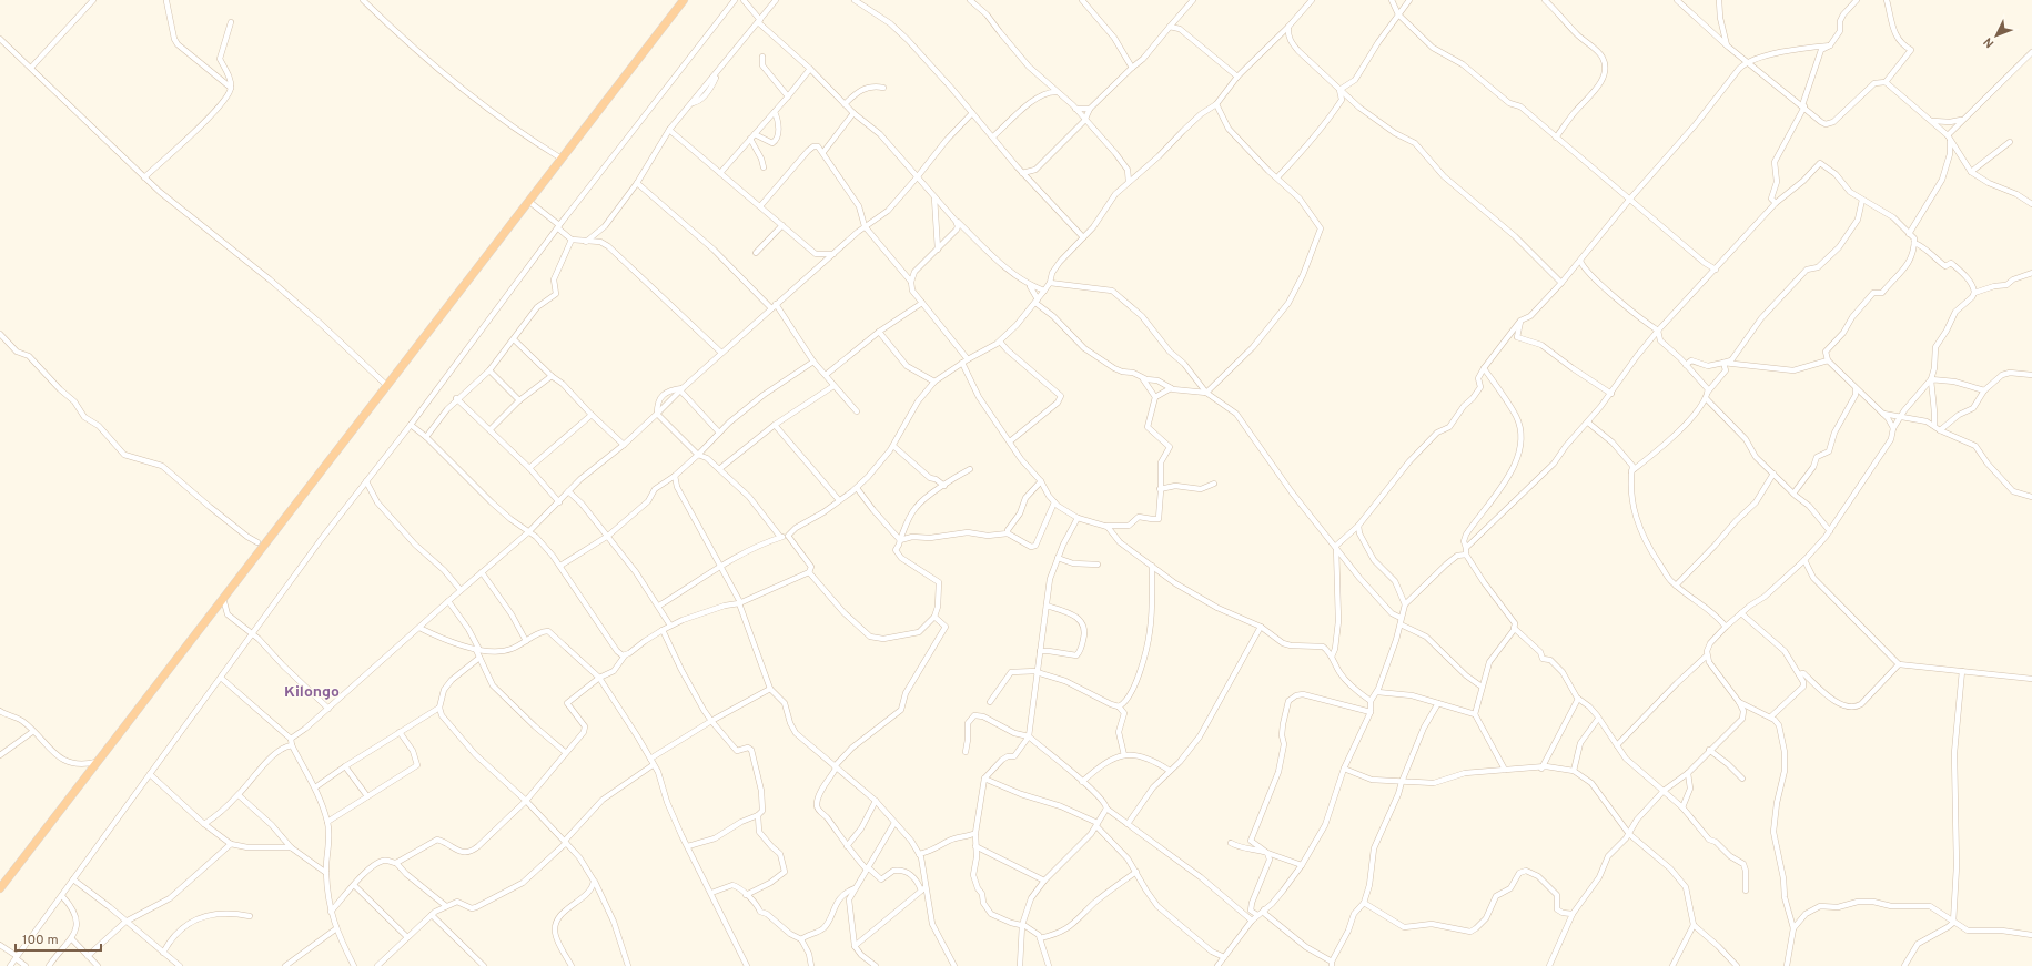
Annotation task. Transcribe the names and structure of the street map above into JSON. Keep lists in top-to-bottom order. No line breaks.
{"districts":["Kilongo"],"scale_bar":"100 m","north":"bottom left"}
